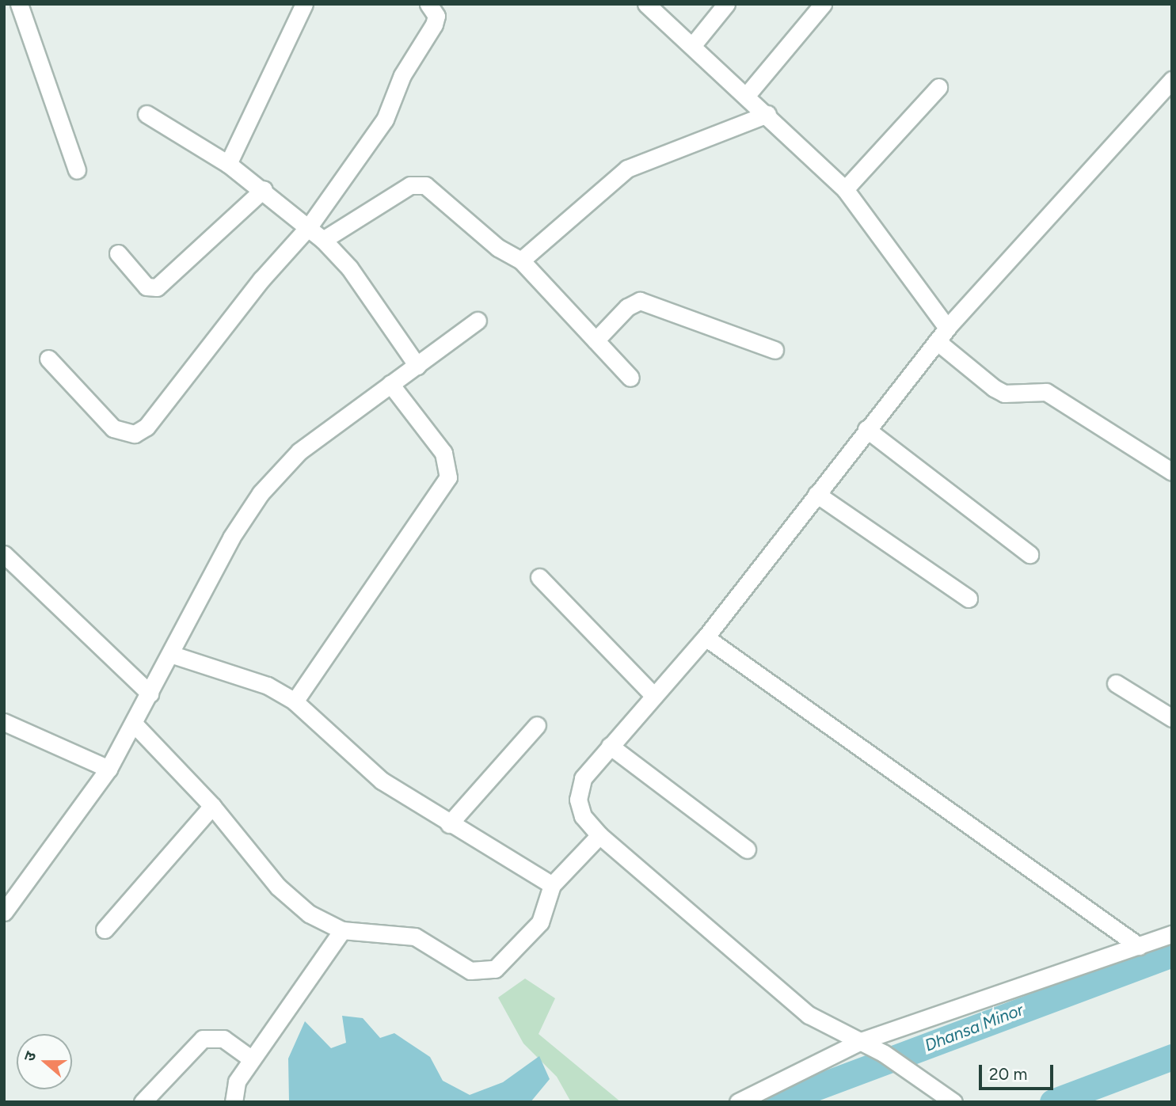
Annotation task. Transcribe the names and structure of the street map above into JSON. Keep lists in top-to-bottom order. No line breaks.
{"water":["Dhansa Minor"],"scale_bar":"20 m","north":"left"}
